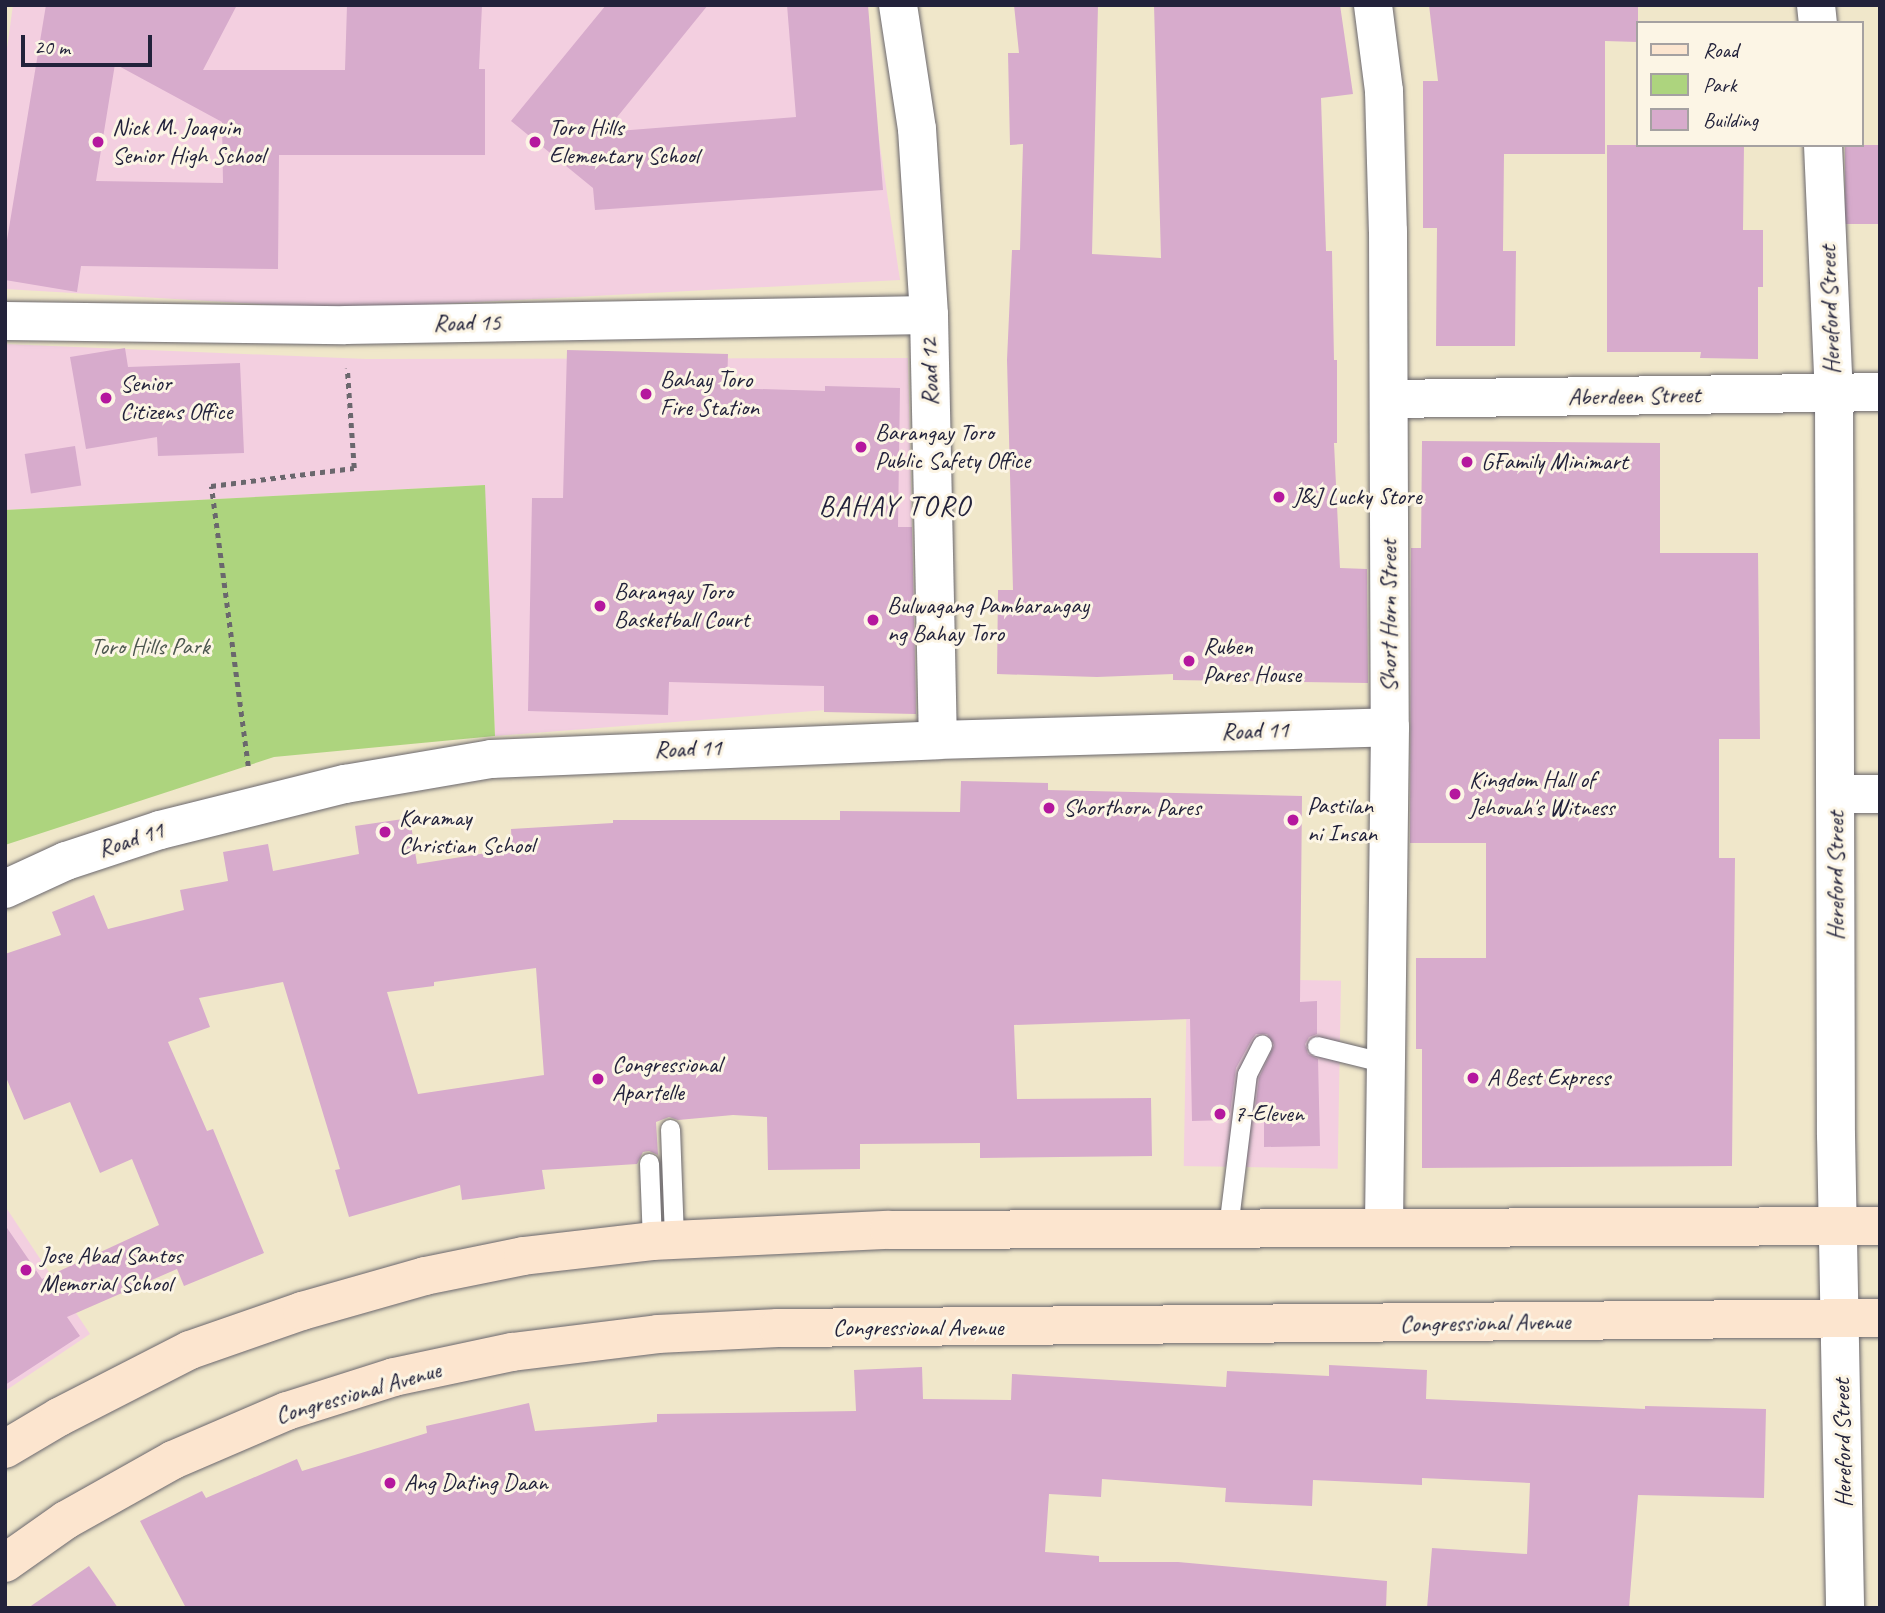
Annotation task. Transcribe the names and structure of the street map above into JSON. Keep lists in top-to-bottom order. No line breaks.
{"streets":{"main road":["Congressional Avenue"],"street":["Hereford Street","Road 15","Road 12","Aberdeen Street","Short Horn Street","Road 11"]},"crossings":[["Hereford Street","Aberdeen Street"],["Hereford Street","Congressional Avenue"],["Road 15","Road 12"],["Road 12","Road 11"],["Aberdeen Street","Short Horn Street"],["Short Horn Street","Road 11"]],"districts":["BAHAY TORO"],"parks":["Toro Hills Park"],"places":["Nick M. Joaquin Senior High School","Toro Hills Elementary School","Bahay Toro Fire Station","Senior Citizens Office","Barangay Toro Public Safety Office","GFamily Minimart","J&J Lucky Store","Barangay Toro Basketball Court","Bulwagang Pambarangay ng Bahay Toro","Ruben Pares House","Kingdom Hall of Jehovah's Witness","Shorthorn Pares","Pastilan ni Insan","Karamay Christian School","A Best Express","Congressional Apartelle","7-Eleven","Jose Abad Santos Memorial School","Ang Dating Daan"],"legend":["Road","Park","Building"],"scale_bar":"20 m"}
